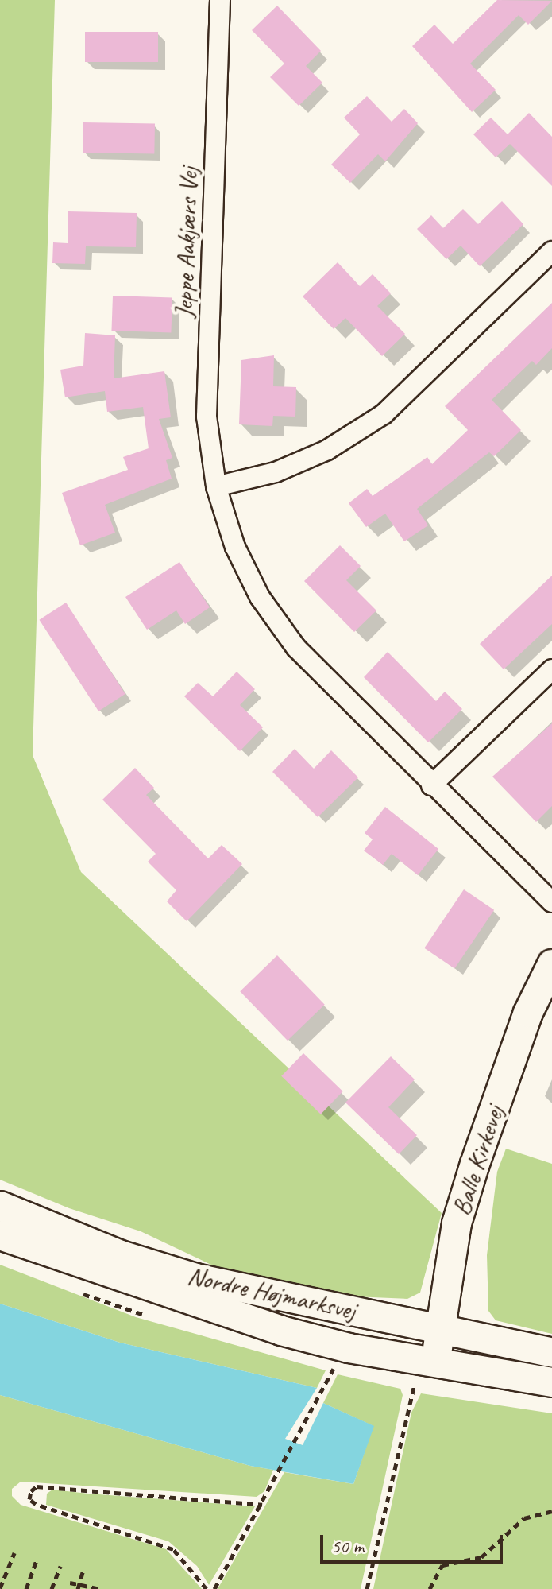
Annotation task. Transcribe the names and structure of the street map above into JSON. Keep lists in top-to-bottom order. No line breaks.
{"streets":{"street":["Jeppe Aakjærs Vej","Balle Kirkevej","Nordre Højmarksvej"]},"crossings":[["Balle Kirkevej","Nordre Højmarksvej"]],"scale_bar":"50 m"}
